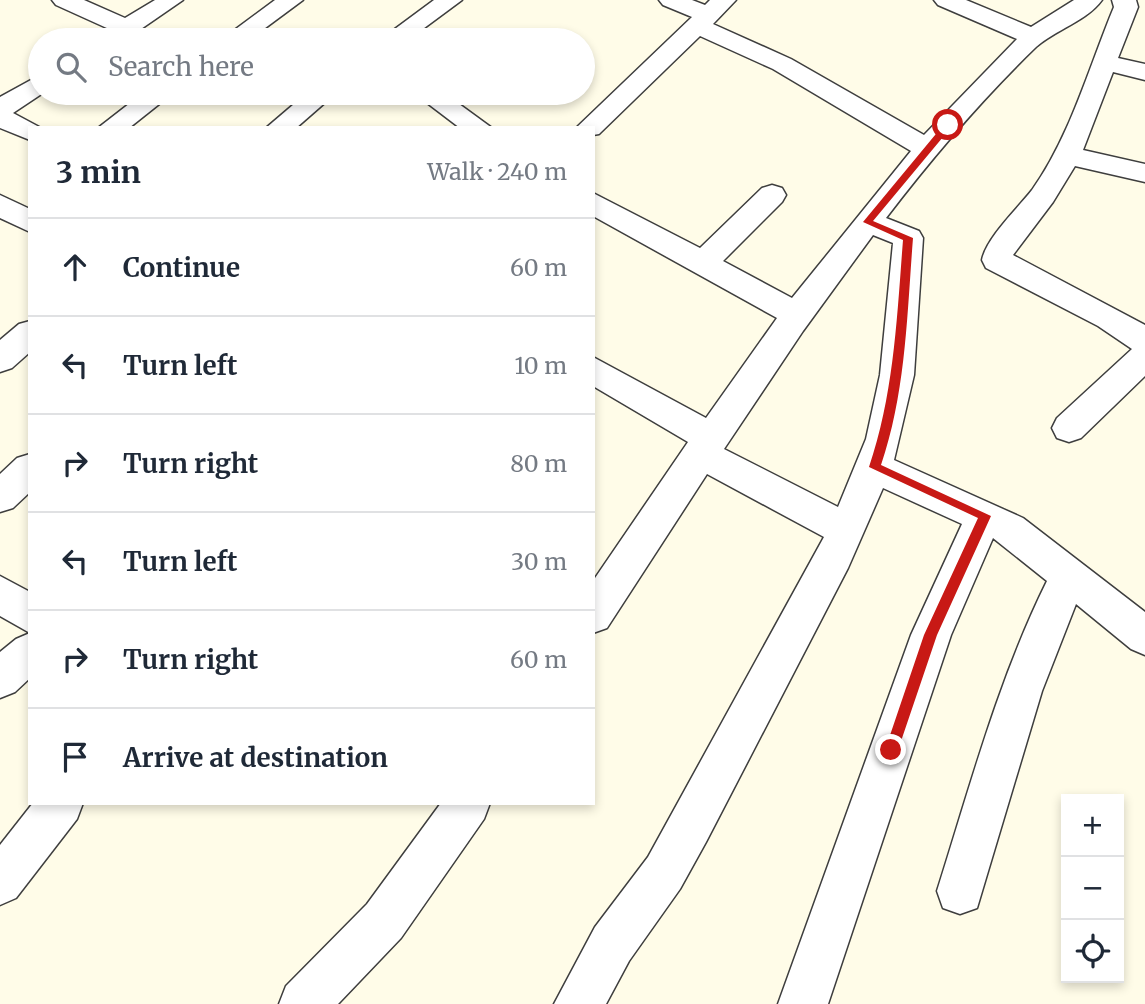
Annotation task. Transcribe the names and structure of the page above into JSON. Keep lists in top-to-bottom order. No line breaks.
{"page":{"search":"Search here","heading":["3 min","Walk · 240 m"],"list":[["Continue","60 m"],["Turn left","10 m"],["Turn right","80 m"],["Turn left","30 m"],["Turn right","60 m"],"Arrive at destination"],"map_buttons":["+","−"]}}
